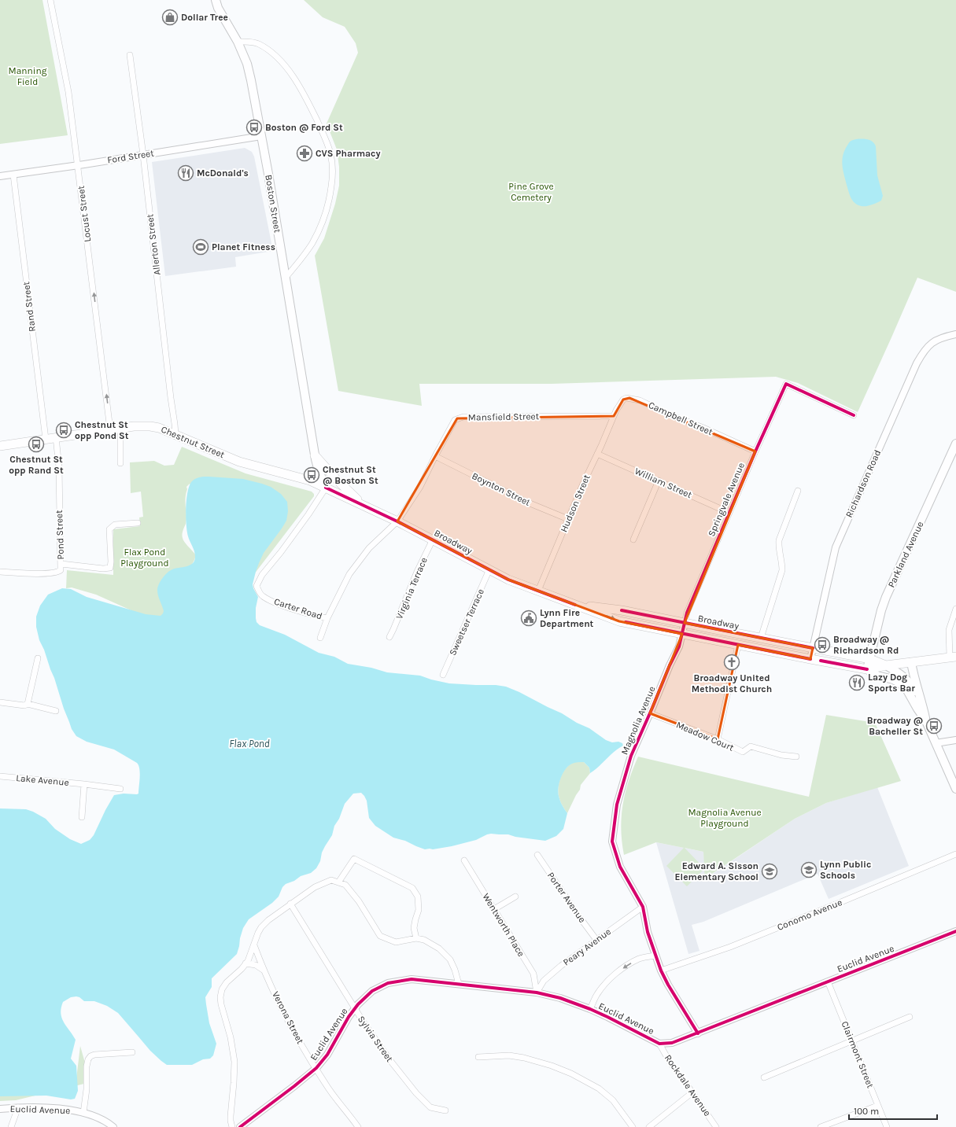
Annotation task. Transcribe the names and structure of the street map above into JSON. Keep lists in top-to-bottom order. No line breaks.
{"streets":{"main road":["Boston Street","Chestnut Street","Broadway","Parkland Avenue"],"street":["Ford Street","Locust Street","Allerton Street","Rand Street","Mansfield Street","Campbell Street","William Street","Richardson Road","Boynton Street","Springvale Avenue","Hudson Street","Pond Street","Virginia Terrace","Carter Road","Sweetser Terrace","Magnolia Avenue","Meadow Court","Lake Avenue","Porter Avenue","Conomo Avenue","Wentworth Place","Peary Avenue","Euclid Avenue","Verona Street","Sylvia Street","Clairmont Street","Rockdale Avenue"]},"crossings":[["Ford Street","Boston Street"],["Ford Street","Locust Street"],["Ford Street","Allerton Street"],["Ford Street","Rand Street"],["Boston Street","Chestnut Street"],["Boston Street","Broadway"],["Boston Street","Carter Road"],["Locust Street","Chestnut Street"],["Allerton Street","Chestnut Street"],["Rand Street","Chestnut Street"],["Mansfield Street","Campbell Street"],["Mansfield Street","Boynton Street"],["Mansfield Street","Hudson Street"],["Mansfield Street","Broadway"],["Mansfield Street","Carter Road"],["Campbell Street","Springvale Avenue"],["Campbell Street","Hudson Street"],["Chestnut Street","Pond Street"],["Chestnut Street","Broadway"],["Chestnut Street","Carter Road"],["William Street","Springvale Avenue"],["William Street","Hudson Street"],["Richardson Road","Broadway"],["Boynton Street","Hudson Street"],["Springvale Avenue","Broadway"],["Springvale Avenue","Magnolia Avenue"],["Hudson Street","Broadway"],["Broadway","Parkland Avenue"],["Broadway","Virginia Terrace"],["Broadway","Carter Road"],["Broadway","Sweetser Terrace"],["Broadway","Magnolia Avenue"],["Magnolia Avenue","Meadow Court"],["Magnolia Avenue","Conomo Avenue"],["Magnolia Avenue","Peary Avenue"],["Magnolia Avenue","Euclid Avenue"],["Porter Avenue","Peary Avenue"],["Wentworth Place","Peary Avenue"],["Wentworth Place","Euclid Avenue"],["Peary Avenue","Euclid Avenue"],["Euclid Avenue","Verona Street"],["Euclid Avenue","Sylvia Street"],["Euclid Avenue","Clairmont Street"],["Euclid Avenue","Rockdale Avenue"]],"one_way":["Locust Street"],"water":["Flax Pond"],"parks":["Manning Field","Pine Grove Cemetery","Flax Pond Playground","Magnolia Avenue Playground"],"places":{"shop":["Dollar Tree"],"bus stop":["Boston @ Ford St","Chestnut St opp Pond St","Chestnut St opp Rand St","Chestnut St @ Boston St","Broadway @ Richardson Rd","Broadway @ Bacheller St"],"pharmacy":["CVS Pharmacy"],"restaurant":["McDonald's","Lazy Dog Sports Bar"],"sports":["Planet Fitness"],"public building":["Lynn Fire Department"],"church":["Broadway United Methodist Church"],"school or university":["Lynn Public Schools","Edward A. Sisson Elementary School"]},"scale_bar":"100 m"}
